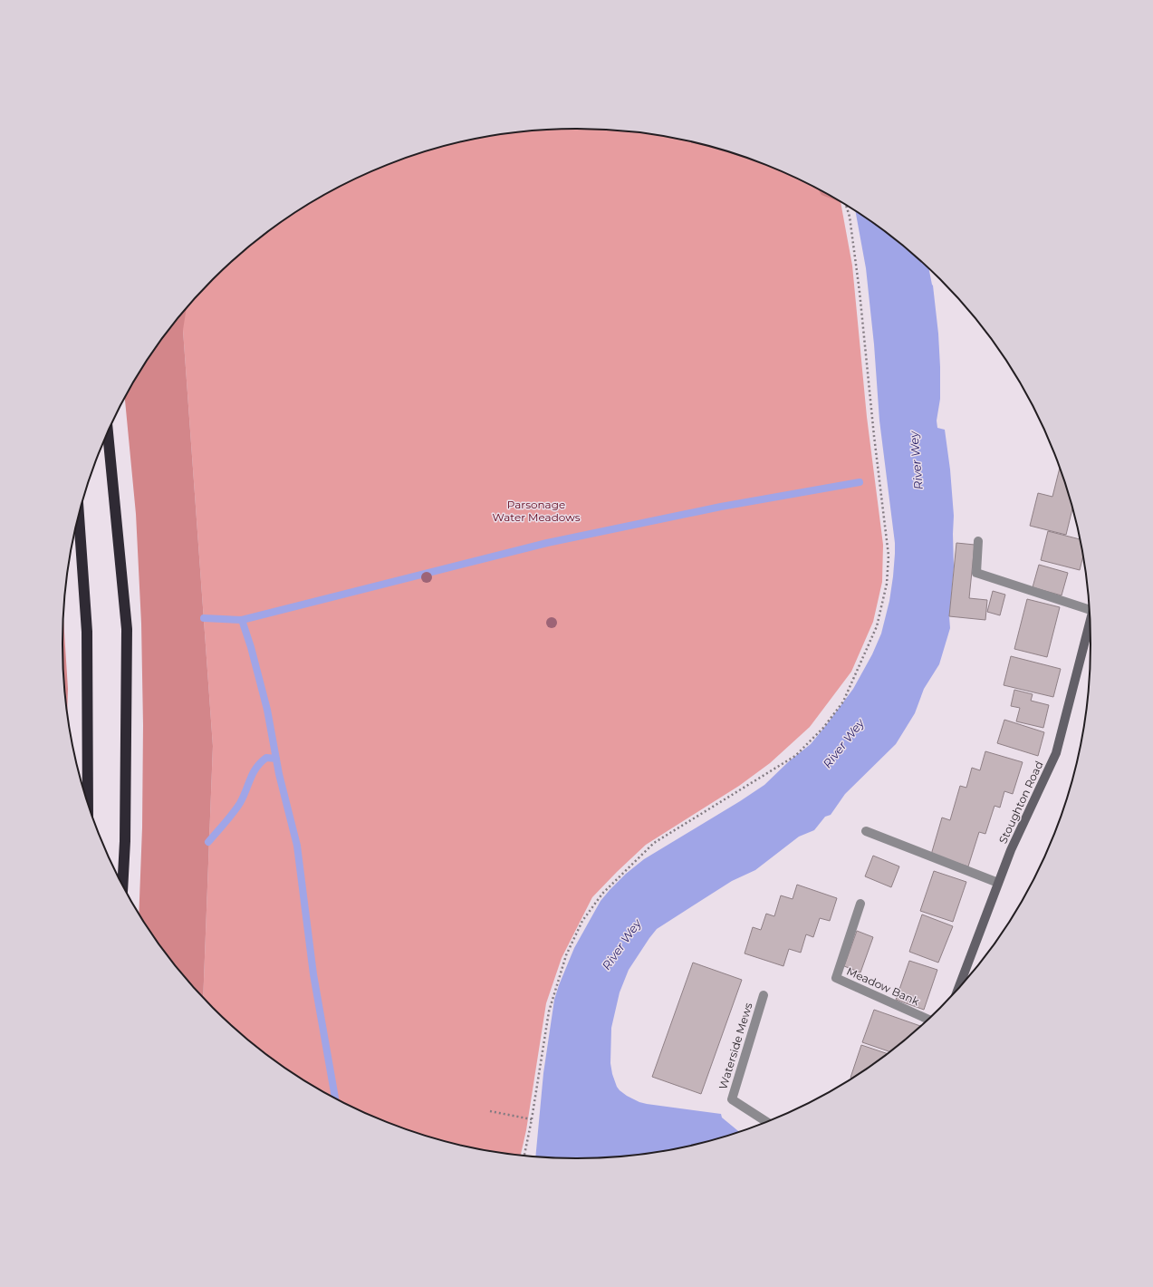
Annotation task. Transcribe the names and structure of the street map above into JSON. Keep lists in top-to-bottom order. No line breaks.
{"streets":{"street":["Stoughton Road","Meadow Bank","Waterside Mews"]},"water":["River Wey"],"parks":["Parsonage Water Meadows"]}
